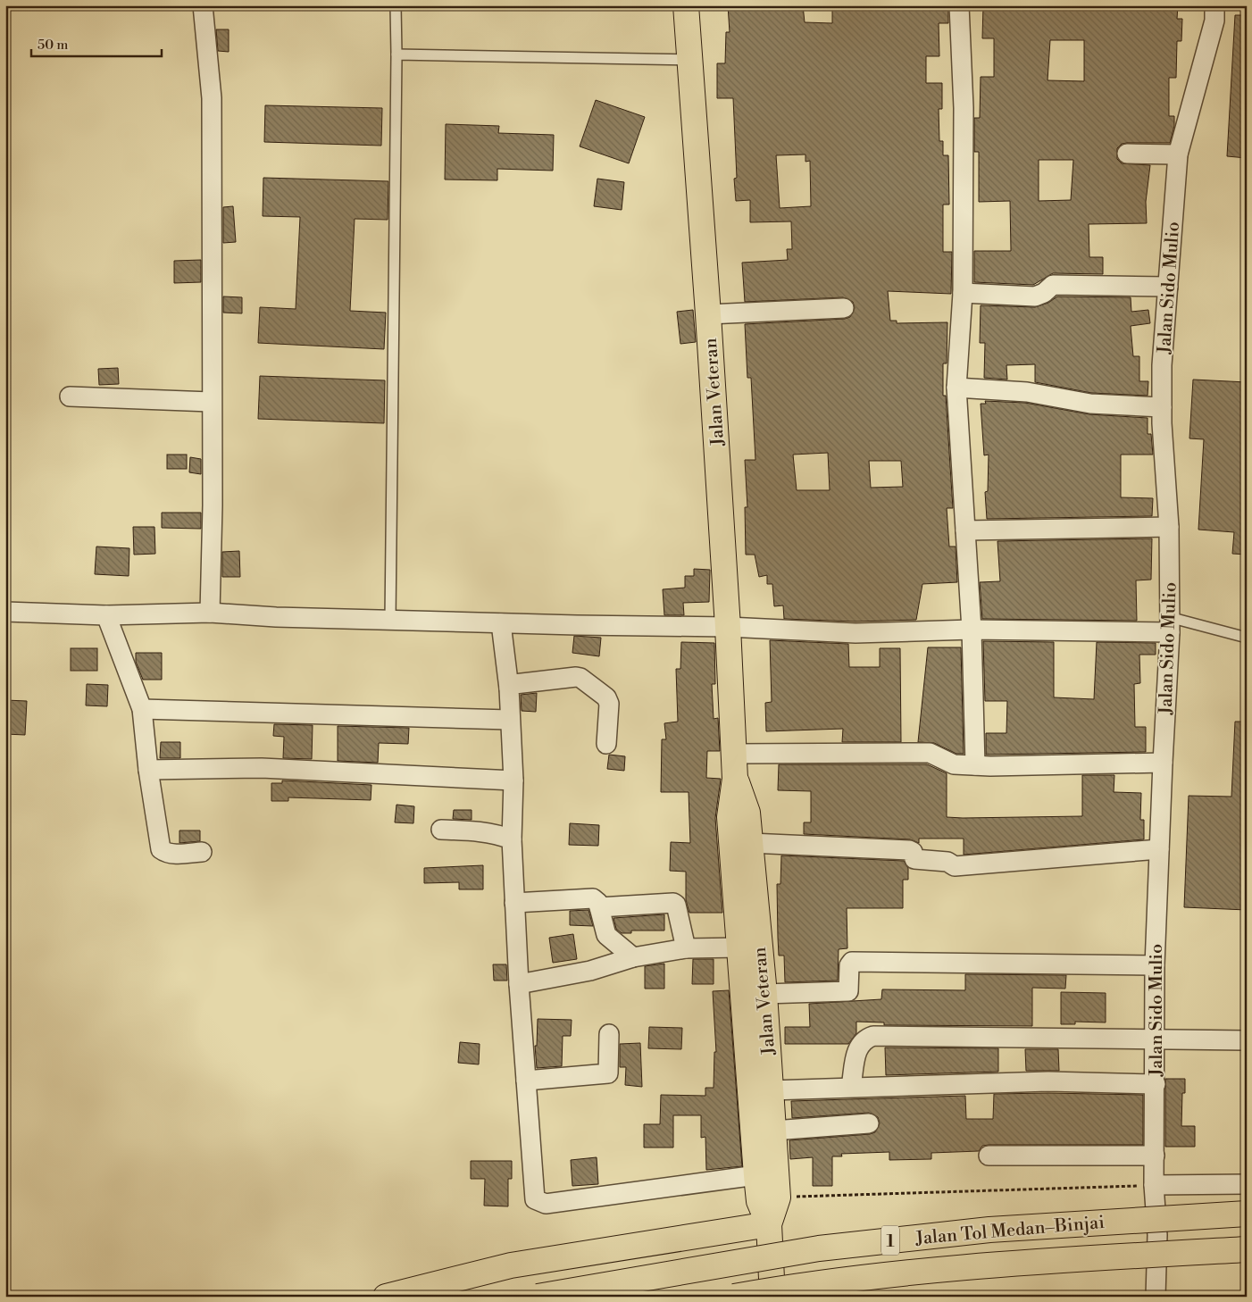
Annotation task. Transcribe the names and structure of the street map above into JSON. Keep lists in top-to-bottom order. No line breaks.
{"streets":{"main road":["Jalan Veteran","Jalan Tol Medan–Binjai","1"],"street":["Jalan Sido Mulio"]},"scale_bar":"50 m"}
